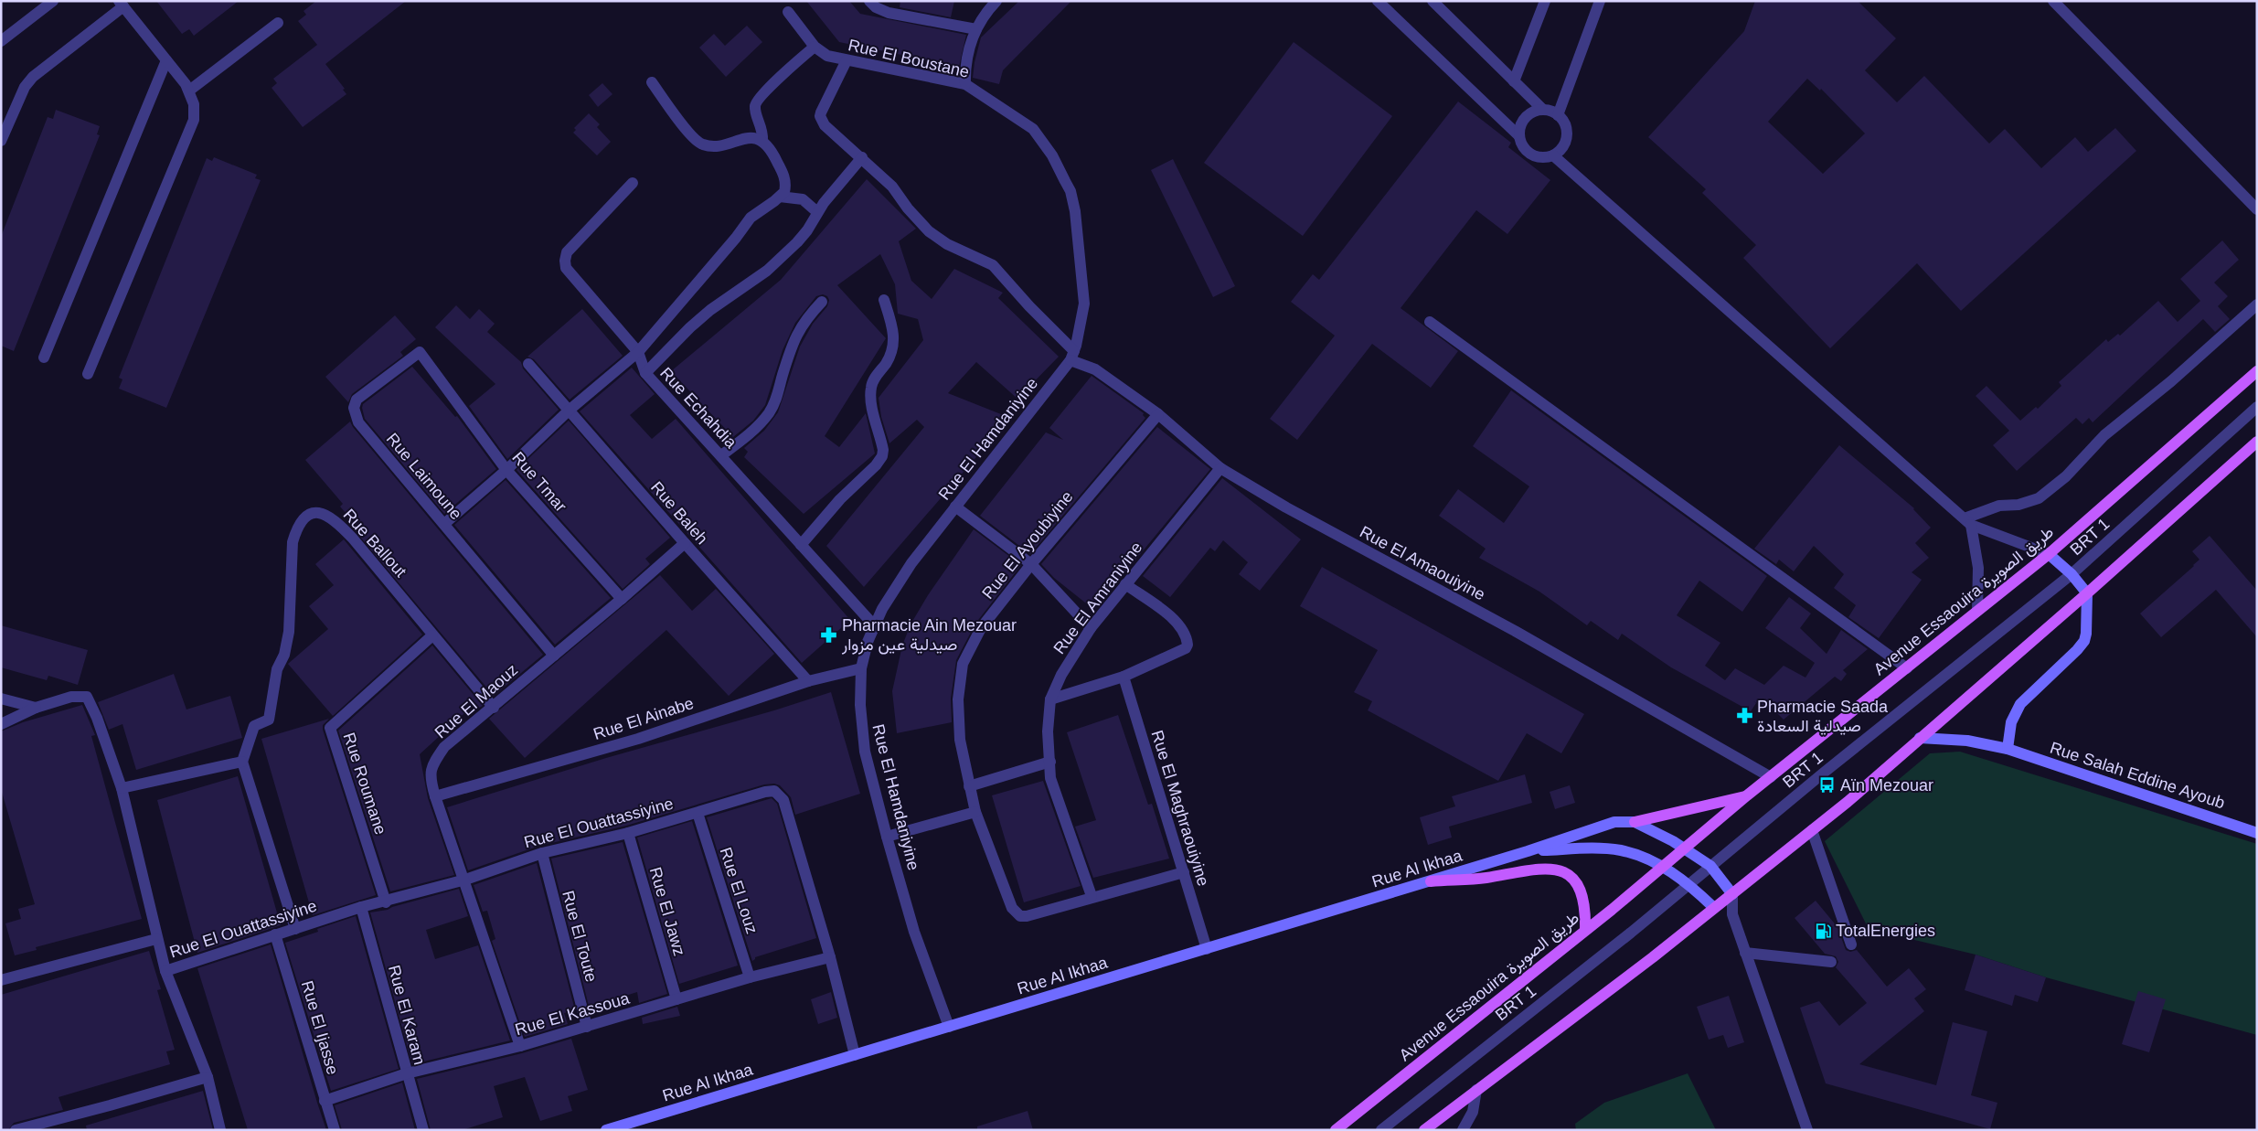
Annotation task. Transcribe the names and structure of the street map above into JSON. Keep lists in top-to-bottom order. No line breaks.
{"streets":{"main road":["Avenue Essaouira طريق الصويرة"],"street":["Rue El Boustane","Rue Echahdia","Rue El Hamdaniyine","Rue Laimoune","Rue Tmar","Rue Baleh","BRT 1","Rue Ballout","Rue El Ayoubiyine","Rue El Amaouiyine","Rue El Amraniyine","Rue El Maouz","Rue El Ainabe","Rue Salah Eddine Ayoub","Rue Roumane","Rue El Maghraouiyine","Rue El Ouattassiyine","Rue Al Ikhaa","Rue El Louz","Rue El Jawz","Rue El Toute","Rue El Kassoua","Rue El Karam","Rue El Ijasse"]},"crossings":[["Rue El Boustane","Rue El Hamdaniyine"],["Rue El Boustane","Rue El Amaouiyine"],["Rue Echahdia","Rue El Hamdaniyine"],["Rue El Hamdaniyine","Rue El Amaouiyine"],["Rue El Hamdaniyine","Rue El Ainabe"],["Rue El Hamdaniyine","Rue Al Ikhaa"],["Rue Laimoune","Rue Tmar"],["Rue Laimoune","Rue El Maouz"],["Rue Tmar","Rue El Maouz"],["Rue Baleh","Rue El Maouz"],["Rue Baleh","Rue El Ainabe"],["BRT 1","Rue Al Ikhaa"],["Rue Ballout","Rue El Maouz"],["Rue Ballout","Rue Roumane"],["Rue El Ayoubiyine","Rue El Amaouiyine"],["Rue El Ayoubiyine","Rue El Amraniyine"],["Rue El Ayoubiyine","Rue El Maghraouiyine"],["Rue El Amaouiyine","Rue El Amraniyine"],["Rue El Amaouiyine","Avenue Essaouira طريق الصويرة"],["Avenue Essaouira طريق الصويرة","Rue Al Ikhaa"],["Rue El Maouz","Rue El Ainabe"],["Rue El Maouz","Rue El Ouattassiyine"],["Rue El Maouz","Rue El Kassoua"],["Rue Roumane","Rue El Ouattassiyine"],["Rue El Maghraouiyine","Rue Al Ikhaa"],["Rue El Ouattassiyine","Rue Al Ikhaa"],["Rue El Ouattassiyine","Rue El Louz"],["Rue El Ouattassiyine","Rue El Jawz"],["Rue El Ouattassiyine","Rue El Toute"],["Rue El Ouattassiyine","Rue El Kassoua"],["Rue El Ouattassiyine","Rue El Karam"],["Rue El Ouattassiyine","Rue El Ijasse"],["Rue El Louz","Rue El Kassoua"],["Rue El Jawz","Rue El Kassoua"],["Rue El Toute","Rue El Kassoua"],["Rue El Kassoua","Rue El Karam"],["Rue El Kassoua","Rue El Ijasse"]],"places":{"pharmacy":["Pharmacie Ain Mezouar صيدلية عين مزوار","Pharmacie Saada صيدلية السعادة"],"bus stop":["Aïn Mezouar"],"fuel station":["TotalEnergies"]}}
